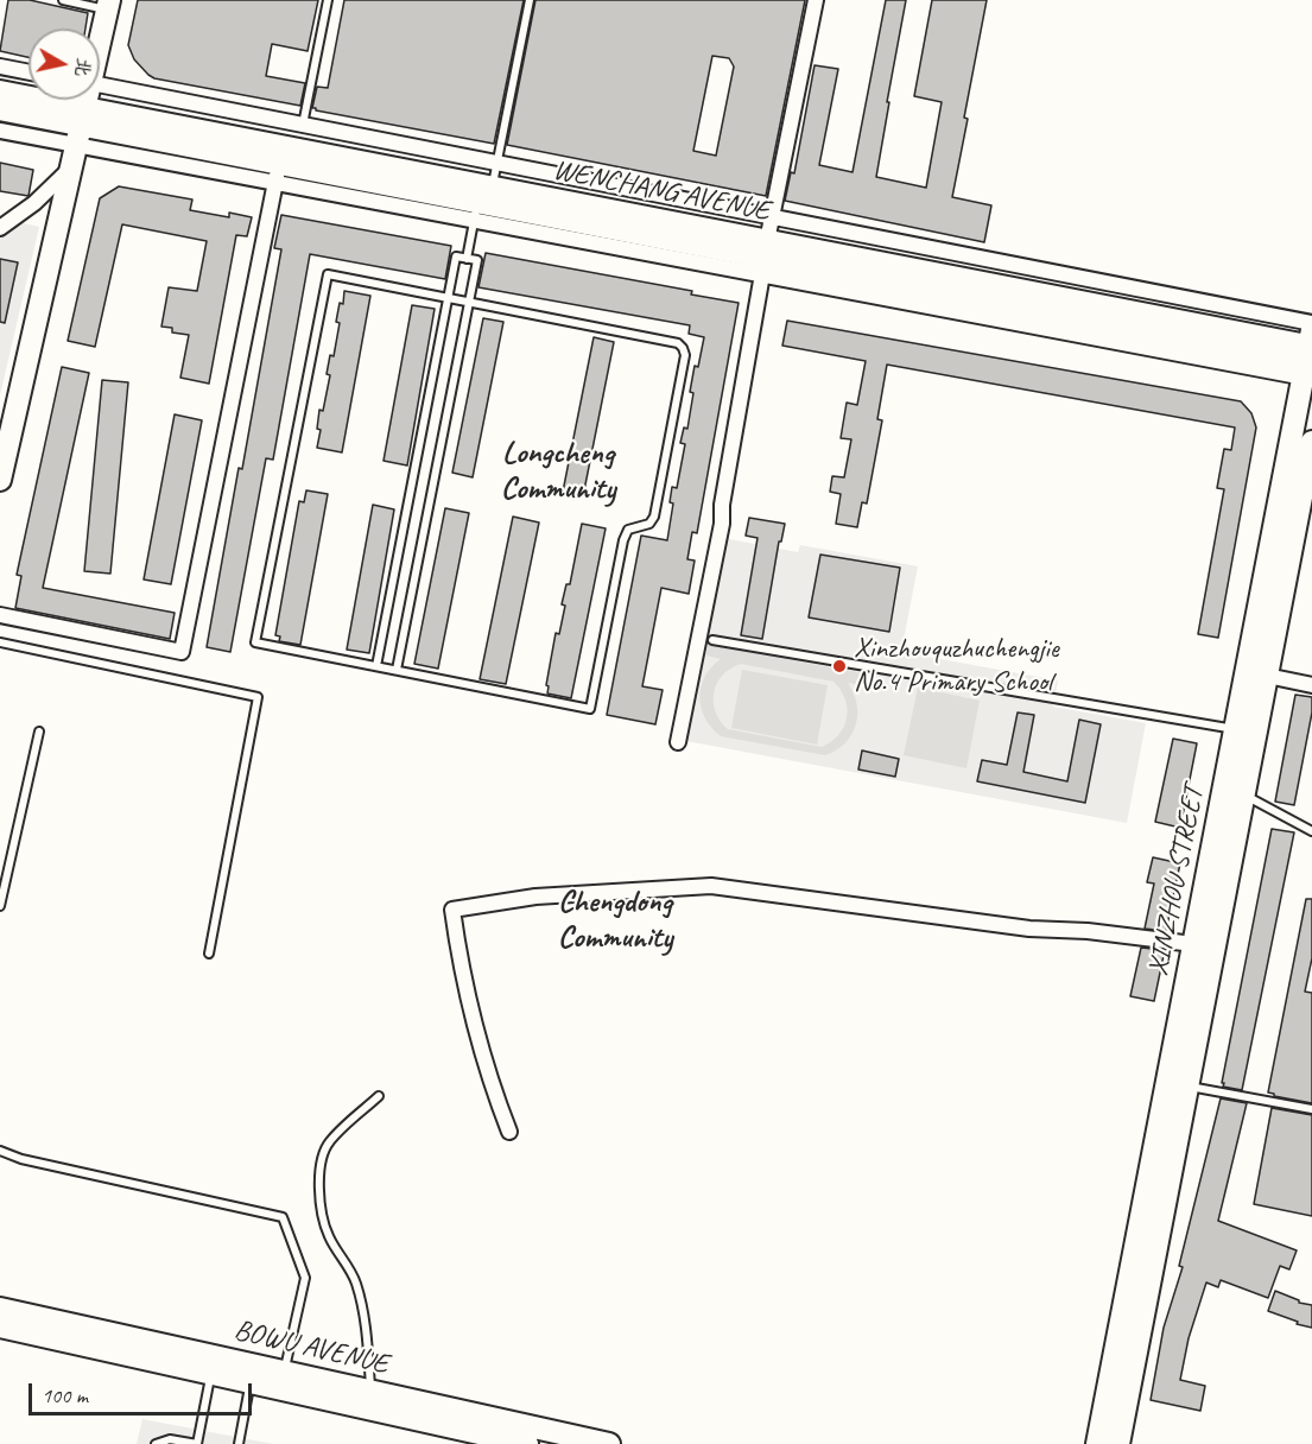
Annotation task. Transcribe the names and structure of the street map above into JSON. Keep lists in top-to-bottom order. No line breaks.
{"streets":{"main road":["WENCHANG AVENUE","XINZHOU STREET","BOWU AVENUE"]},"crossings":[["WENCHANG AVENUE","XINZHOU STREET"]],"districts":["Longcheng Community","Chengdong Community"],"places":["Xinzhouquzhuchengjie No.4 Primary School"],"scale_bar":"100 m","north":"right"}
